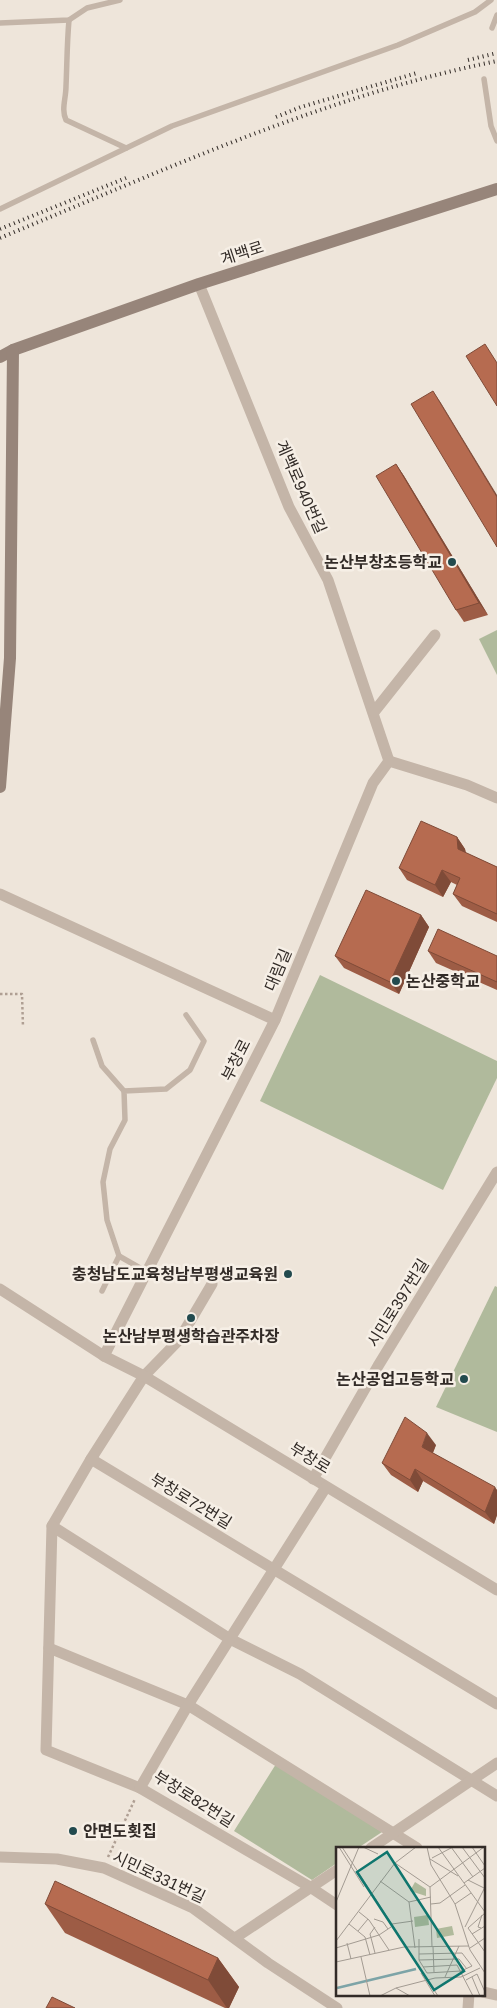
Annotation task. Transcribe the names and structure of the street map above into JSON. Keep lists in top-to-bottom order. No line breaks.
{"streets":{"street":["계백로","계백로940번길","대림길","부창로","시민로397번길","부창로72번길","부창로82번길","시민로331번길"]},"crossings":[["계백로","계백로940번길"],["계백로940번길","대림길"],["대림길","부창로"],["부창로","시민로397번길"],["부창로","부창로82번길"],["부창로72번길","부창로82번길"]],"places":["논산부창초등학교","논산중학교","충청남도교육청남부평생교육원","논산남부평생학습관주차장","논산공업고등학교","안면도횟집"]}
